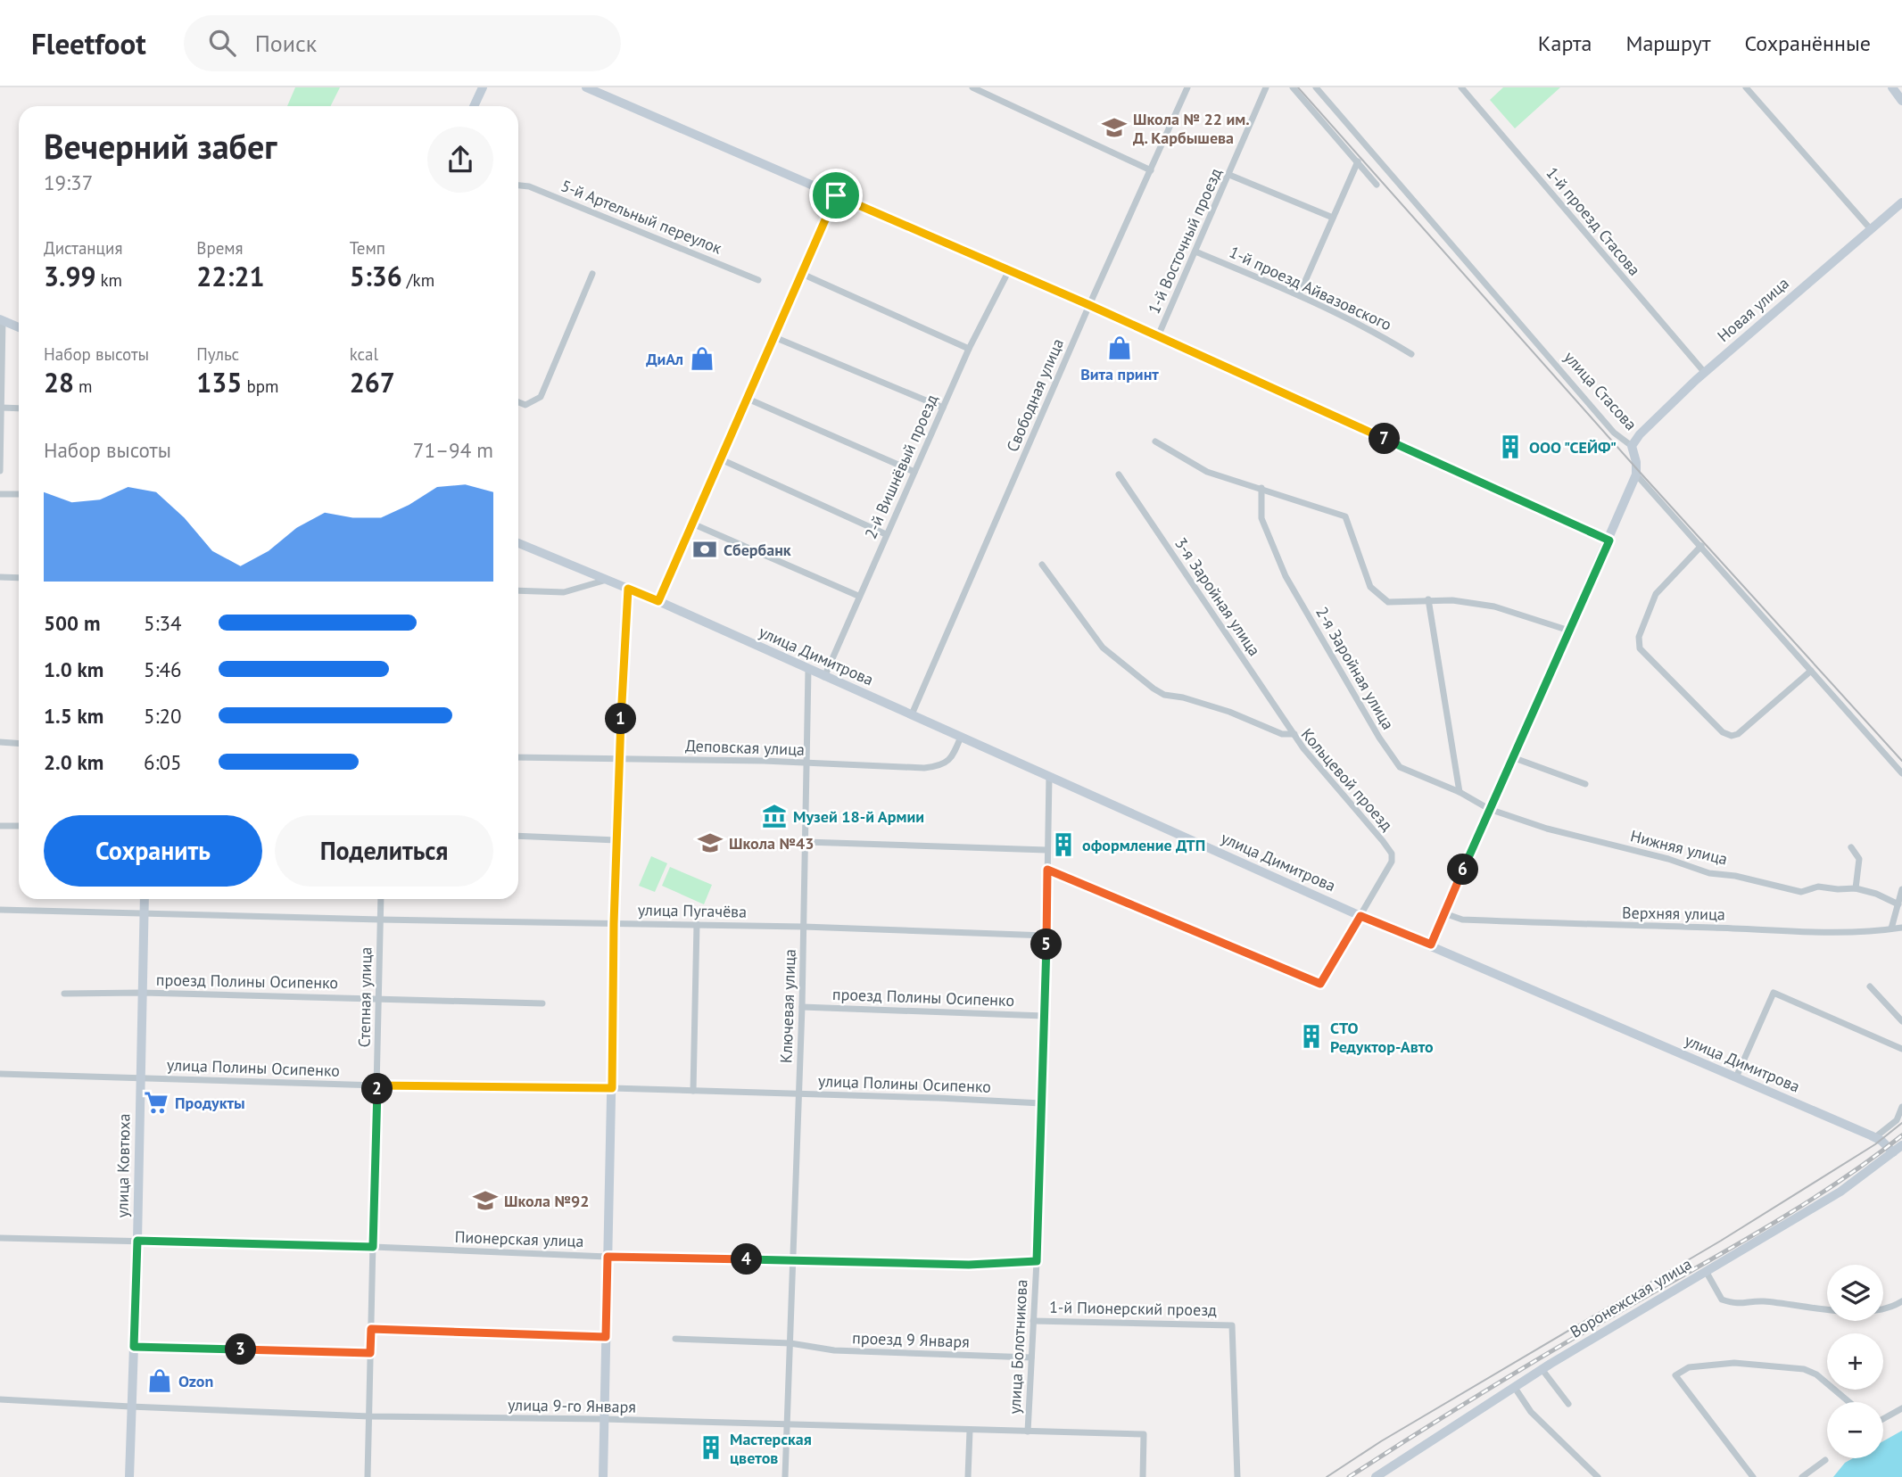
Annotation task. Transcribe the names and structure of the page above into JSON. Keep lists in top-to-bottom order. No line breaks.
{"streets":{"street":["5-й Артельный переулок","1-й проезд Стасова","1-й Восточный проезд","1-й проезд Айвазовского","Новая улица","улица Стасова","Свободная улица","2-й Вишнёвый проезд","3-я Заройная улица","улица Димитрова","2-я Заройная улица","Деповская улица","Кольцевой проезд","Нижняя улица","улица Пугачёва","Верхняя улица","проезд Полины Осипенко","Степная улица","Ключевая улица","улица Полины Осипенко","улица Ковтюха","Пионерская улица","Воронежская улица","1-й Пионерский проезд","проезд 9 Января","улица Болотникова","улица 9-го Января"]},"crossings":[["1-й проезд Стасова","Новая улица"],["1-й Восточный проезд","1-й проезд Айвазовского"],["Новая улица","улица Стасова"],["Свободная улица","улица Димитрова"],["2-й Вишнёвый проезд","улица Димитрова"],["3-я Заройная улица","Кольцевой проезд"],["улица Димитрова","Деповская улица"],["улица Димитрова","Кольцевой проезд"],["улица Димитрова","Ключевая улица"],["улица Димитрова","Воронежская улица"],["улица Димитрова","улица Болотникова"],["2-я Заройная улица","Нижняя улица"],["Деповская улица","Ключевая улица"],["Кольцевой проезд","улица Болотникова"],["улица Пугачёва","Степная улица"],["улица Пугачёва","Ключевая улица"],["улица Пугачёва","улица Ковтюха"],["улица Пугачёва","улица Болотникова"],["проезд Полины Осипенко","Степная улица"],["проезд Полины Осипенко","Ключевая улица"],["проезд Полины Осипенко","улица Ковтюха"],["проезд Полины Осипенко","улица Болотникова"],["Степная улица","улица Полины Осипенко"],["Степная улица","Пионерская улица"],["Степная улица","улица 9-го Января"],["Ключевая улица","улица Полины Осипенко"],["Ключевая улица","Пионерская улица"],["Ключевая улица","проезд 9 Января"],["Ключевая улица","улица 9-го Января"],["улица Полины Осипенко","улица Ковтюха"],["улица Полины Осипенко","улица Болотникова"],["улица Ковтюха","Пионерская улица"],["улица Ковтюха","улица 9-го Января"],["Пионерская улица","улица Болотникова"],["1-й Пионерский проезд","улица Болотникова"],["проезд 9 Января","улица Болотникова"],["улица Болотникова","улица 9-го Января"]],"places":{"school or university":["Школа № 22 им. Д. Карбышева","Школа №43","Школа №92"],"shop":["Вита принт","ДиАл","Ozon"],"building":["ООО \"СЕЙФ\"","оформление ДТП","СТО Редуктор-Авто","Мастерская цветов"],"bank":["Сбербанк"],"museum":["Музей 18-й Армии"],"supermarket":["Продукты"]},"page":{"header":"Fleetfoot","search":"Поиск","nav":["Карта","Маршрут","Сохранённые"],"heading":["Вечерний забег","19:37"],"stats":[["Дистанция","3.99 km"],["Время","22:21"],["Темп","5:36 /km"],["Набор высоты","28 m"],["Пульс","135 bpm"],["kcal","267"]],"pins":["7","1","6","5","2","4","3"],"chart":["Набор высоты","71–94 m"],"list":[{"name":"500 m","note":"5:34"},{"name":"1.0 km","note":"5:46"},{"name":"1.5 km","note":"5:20"},{"name":"2.0 km","note":"6:05"}],"buttons":["Сохранить","Поделиться"],"map_buttons":["+","−"]}}
